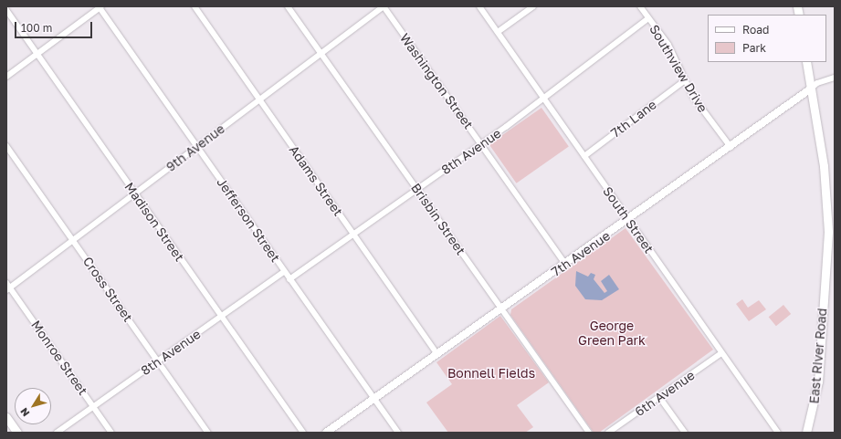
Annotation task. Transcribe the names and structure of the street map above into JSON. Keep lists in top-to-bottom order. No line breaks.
{"streets":{"main road":["East River Road"],"street":["Southview Drive","Washington Street","7th Lane","9th Avenue","8th Avenue","Adams Street","Brisbin Street","Jefferson Street","South Street","Madison Street","7th Avenue","Cross Street","Monroe Street","6th Avenue"]},"crossings":[["Southview Drive","7th Lane"],["Southview Drive","8th Avenue"],["Southview Drive","7th Avenue"],["Washington Street","9th Avenue"],["Washington Street","8th Avenue"],["Washington Street","7th Avenue"],["7th Lane","South Street"],["9th Avenue","Adams Street"],["9th Avenue","Brisbin Street"],["9th Avenue","Jefferson Street"],["9th Avenue","Madison Street"],["9th Avenue","Cross Street"],["9th Avenue","Monroe Street"],["8th Avenue","Adams Street"],["8th Avenue","Brisbin Street"],["8th Avenue","Jefferson Street"],["8th Avenue","South Street"],["8th Avenue","Madison Street"],["8th Avenue","Cross Street"],["8th Avenue","Monroe Street"],["Adams Street","7th Avenue"],["Brisbin Street","7th Avenue"],["Jefferson Street","7th Avenue"],["South Street","7th Avenue"],["South Street","6th Avenue"],["7th Avenue","East River Road"]],"parks":["George Green Park","Bonnell Fields"],"legend":["Road","Park"],"scale_bar":"100 m","north":"bottom left"}
